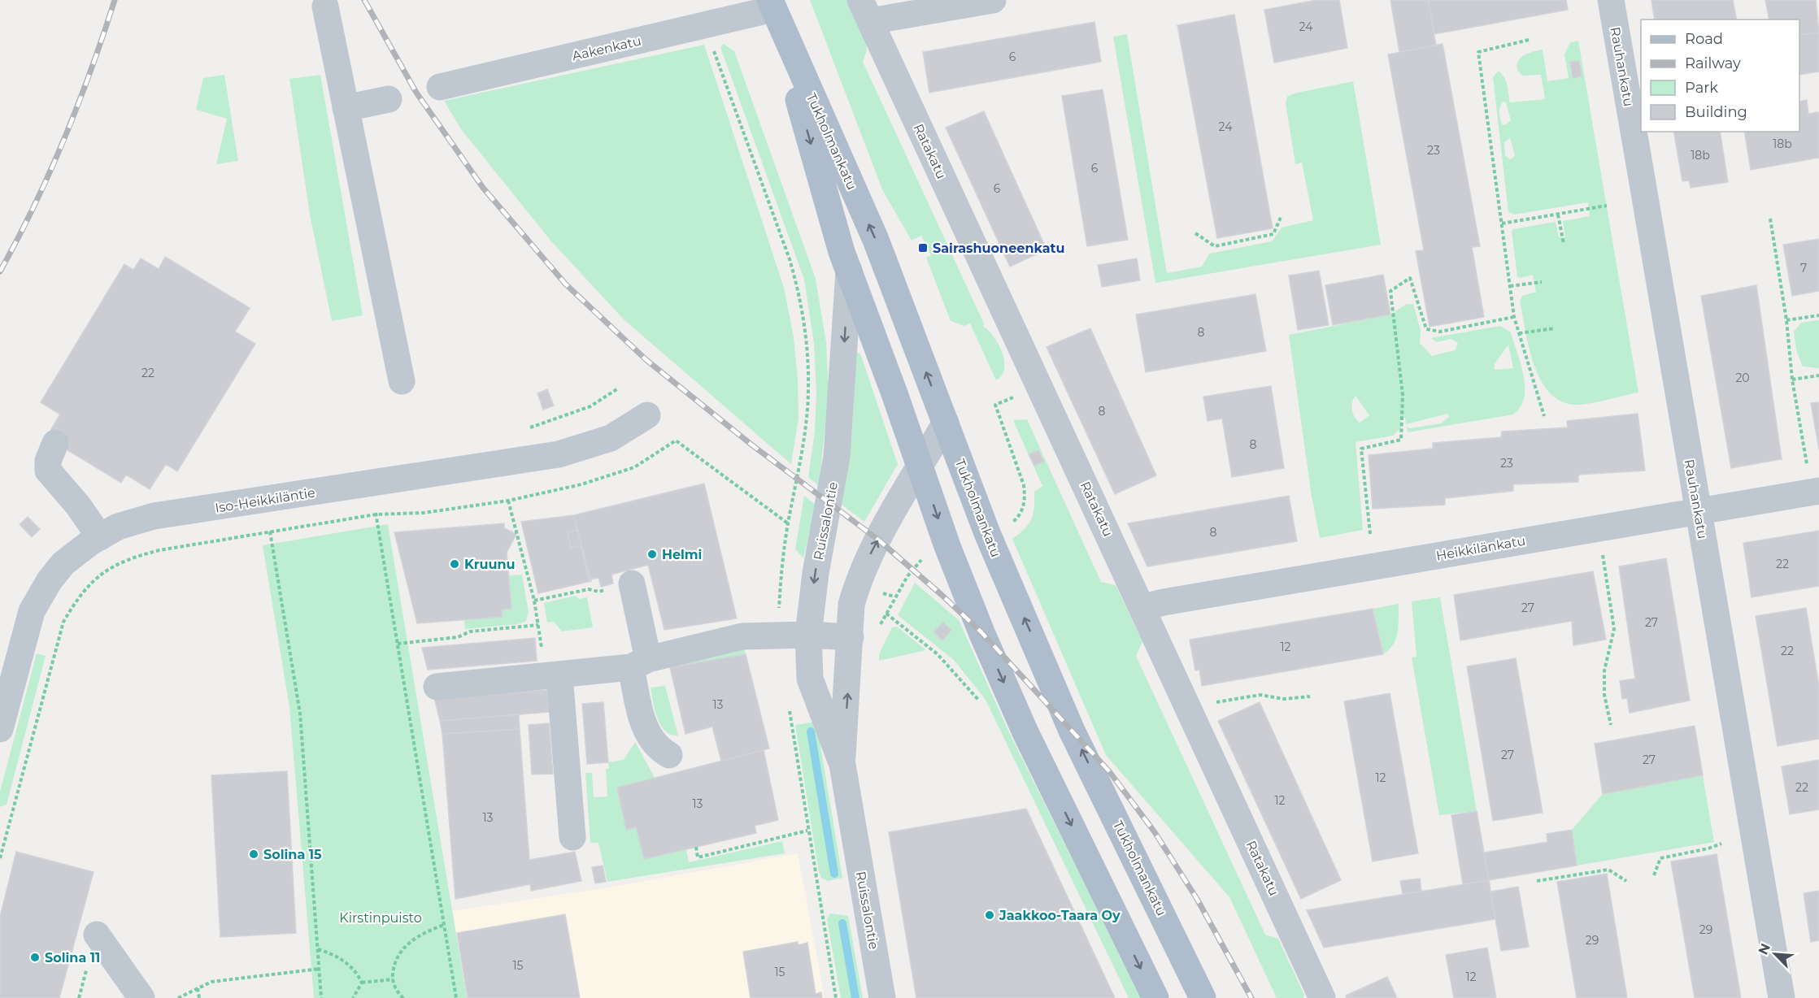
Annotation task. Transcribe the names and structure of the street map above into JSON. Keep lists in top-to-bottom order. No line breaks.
{"streets":{"main road":["Tukholmankatu"],"street":["Aakenkatu","Rauhankatu","Ratakatu","Iso-Heikkiläntie","Ruissalontie","Heikkilänkatu"]},"crossings":[["Aakenkatu","Tukholmankatu"],["Rauhankatu","Heikkilänkatu"],["Tukholmankatu","Ruissalontie"],["Ratakatu","Heikkilänkatu"]],"parks":["Kirstinpuisto"],"places":{"transit":["Sairashuoneenkatu"],"other":["Helmi","Kruunu","Solina 15","Jaakkoo-Taara Oy","Solina 11"]},"house_numbers":["24","6","24","18b","23","18b","6","6","7","8","22","20","8","8","23","8","22","27","27","12","22","13","27","27","12","22","12","13","13","29","29","15","15","12"],"legend":["Road","Railway","Park","Building"],"north":"top left"}
